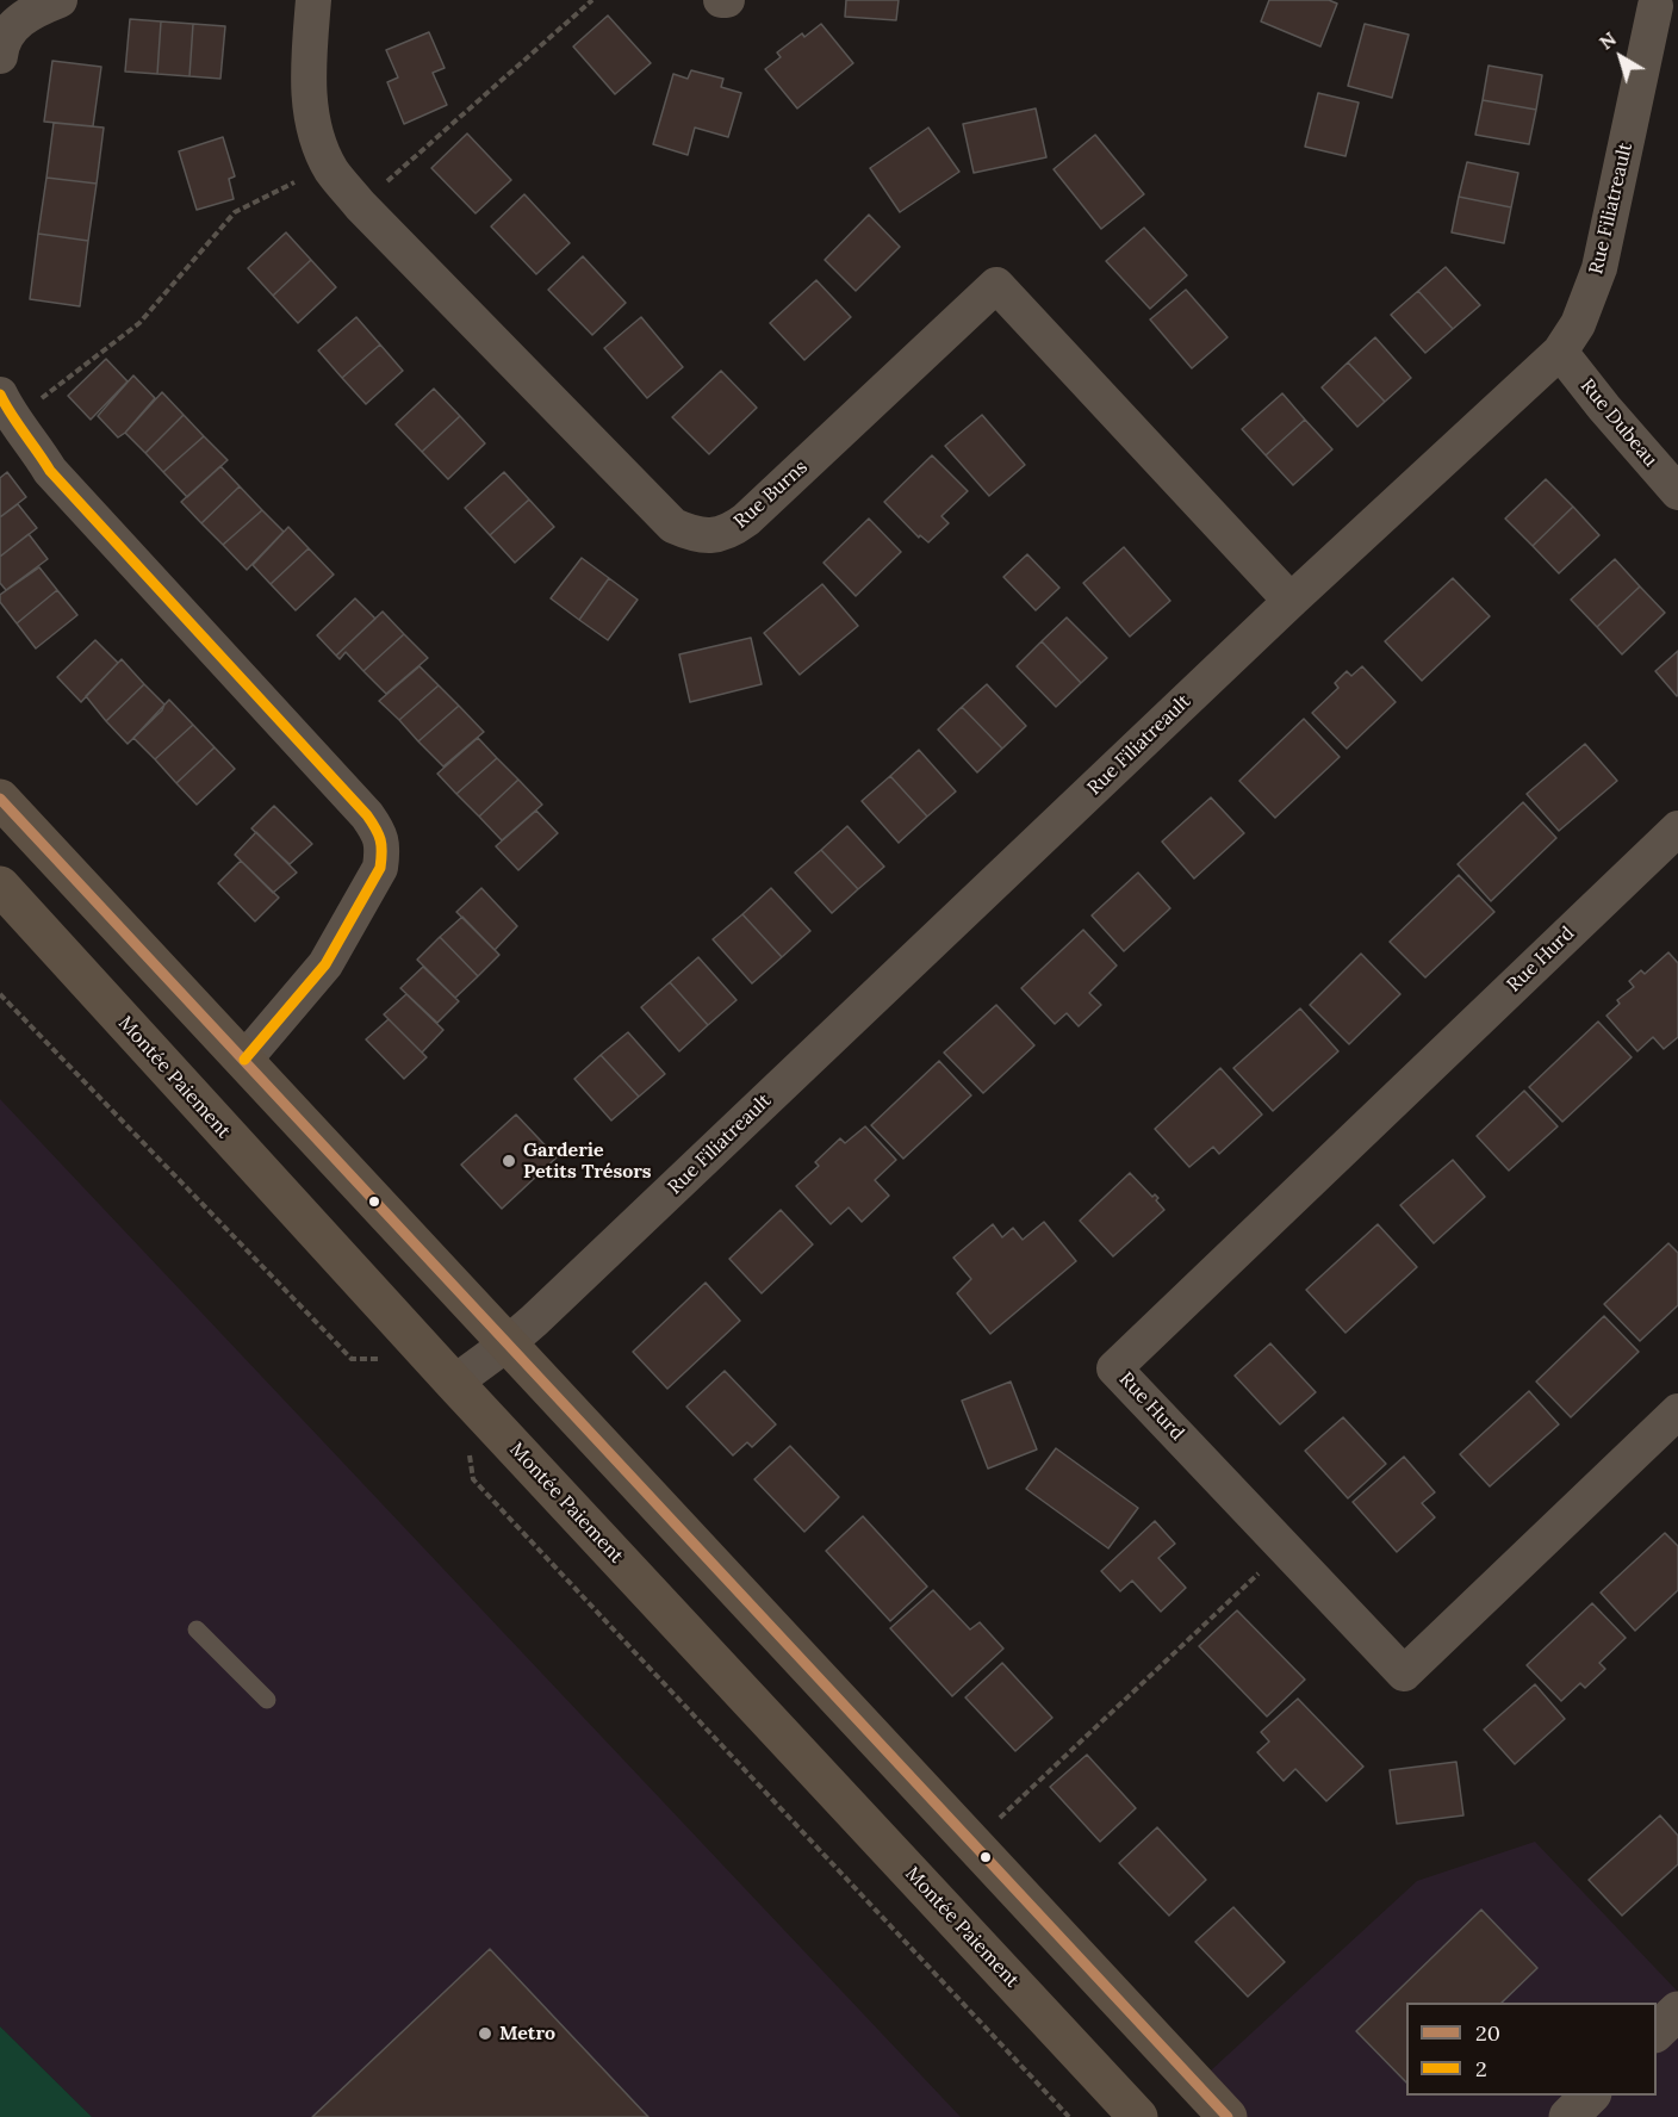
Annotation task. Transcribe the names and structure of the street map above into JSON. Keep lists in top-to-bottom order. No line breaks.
{"streets":{"main road":["Montée Paiement"],"street":["Rue Filiatreault","Rue Dubeau","Rue Burns","Rue Hurd"]},"crossings":[["Rue Filiatreault","Rue Dubeau"],["Rue Filiatreault","Rue Burns"],["Rue Filiatreault","Montée Paiement"]],"places":["Garderie Petits Trésors","Metro"],"lines":["transit line 2","transit line 20"],"legend":["20","2"],"north":"top left"}
